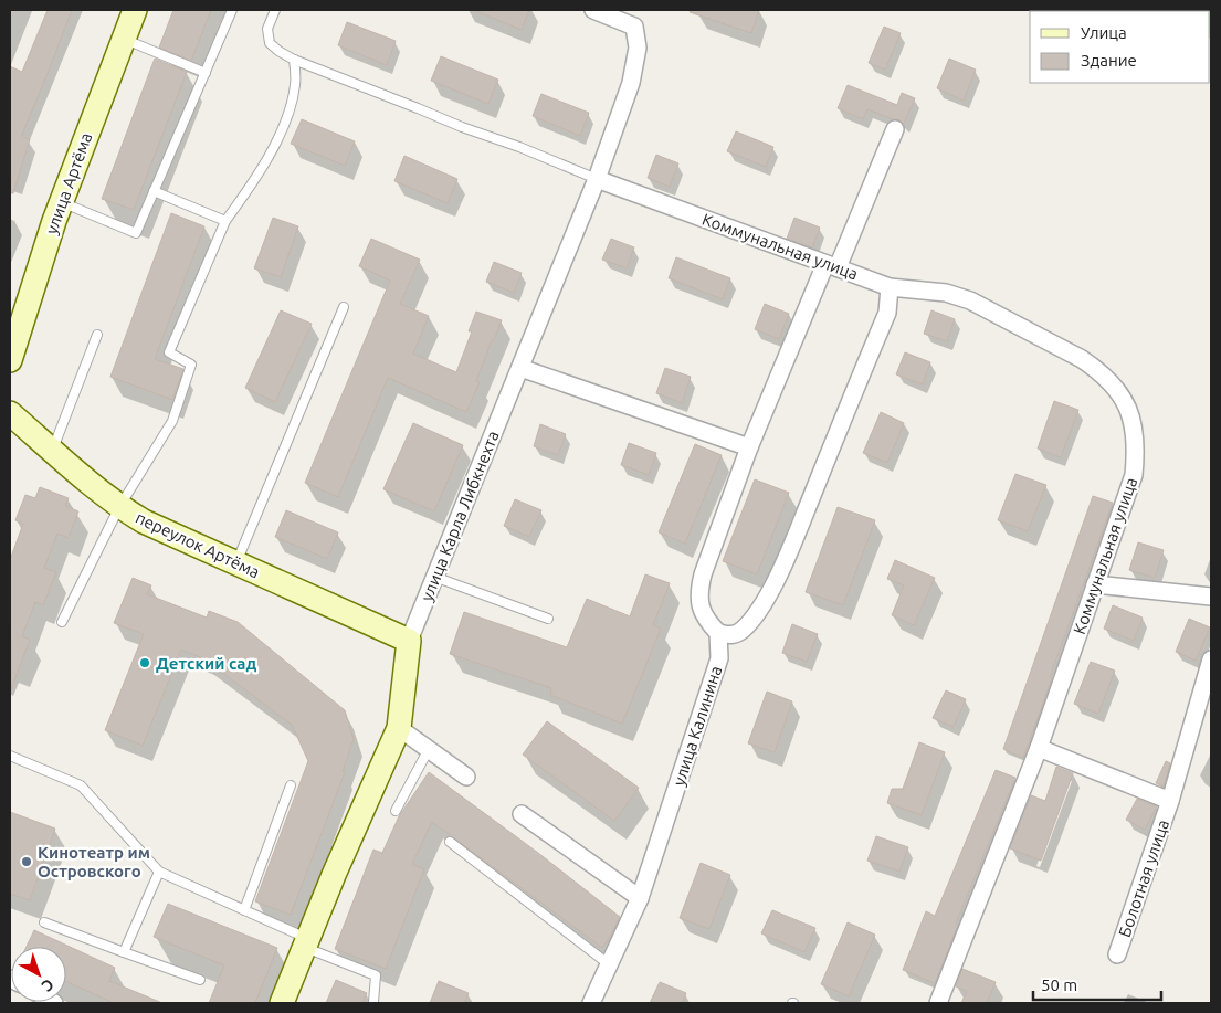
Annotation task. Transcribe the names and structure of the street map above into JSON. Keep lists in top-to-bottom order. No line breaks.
{"streets":{"street":["улица Артёма","Коммунальная улица","улица Карла Либкнехта","переулок Артёма","улица Калинина","Болотная улица"]},"crossings":[["Коммунальная улица","улица Карла Либкнехта"],["улица Карла Либкнехта","переулок Артёма"]],"places":["Детский сад","Кинотеатр им Островского"],"legend":["Улица","Здание"],"scale_bar":"50 m","north":"bottom right"}
